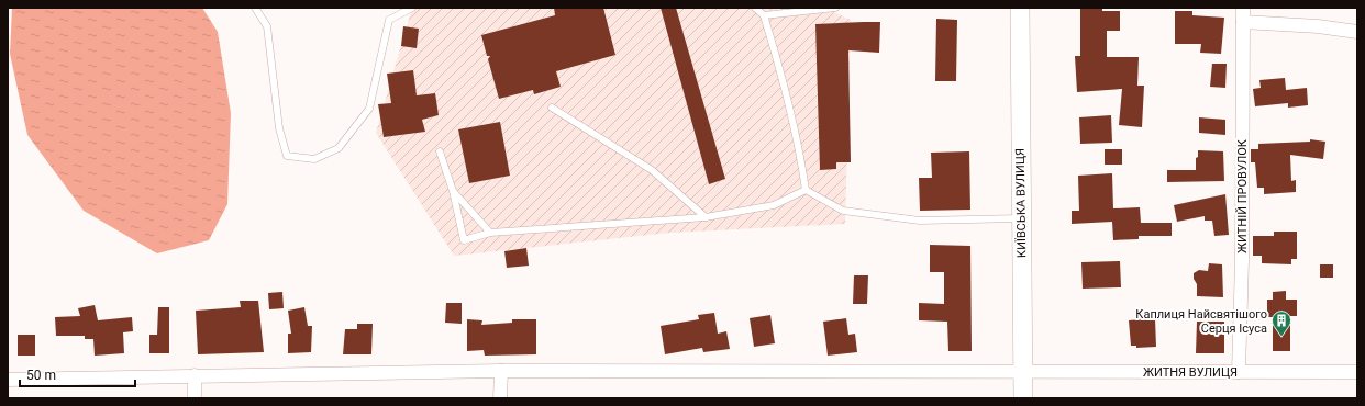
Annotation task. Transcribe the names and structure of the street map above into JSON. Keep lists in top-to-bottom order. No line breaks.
{"streets":{"street":["ЖИТНІЙ ПРОВУЛОК","КИЇВСЬКА ВУЛИЦЯ","ЖИТНЯ ВУЛИЦЯ"]},"crossings":[["ЖИТНІЙ ПРОВУЛОК","ЖИТНЯ ВУЛИЦЯ"],["КИЇВСЬКА ВУЛИЦЯ","ЖИТНЯ ВУЛИЦЯ"]],"places":{"building":["Каплиця Найсвятішого Серця Ісуса"]},"scale_bar":"50 m"}
